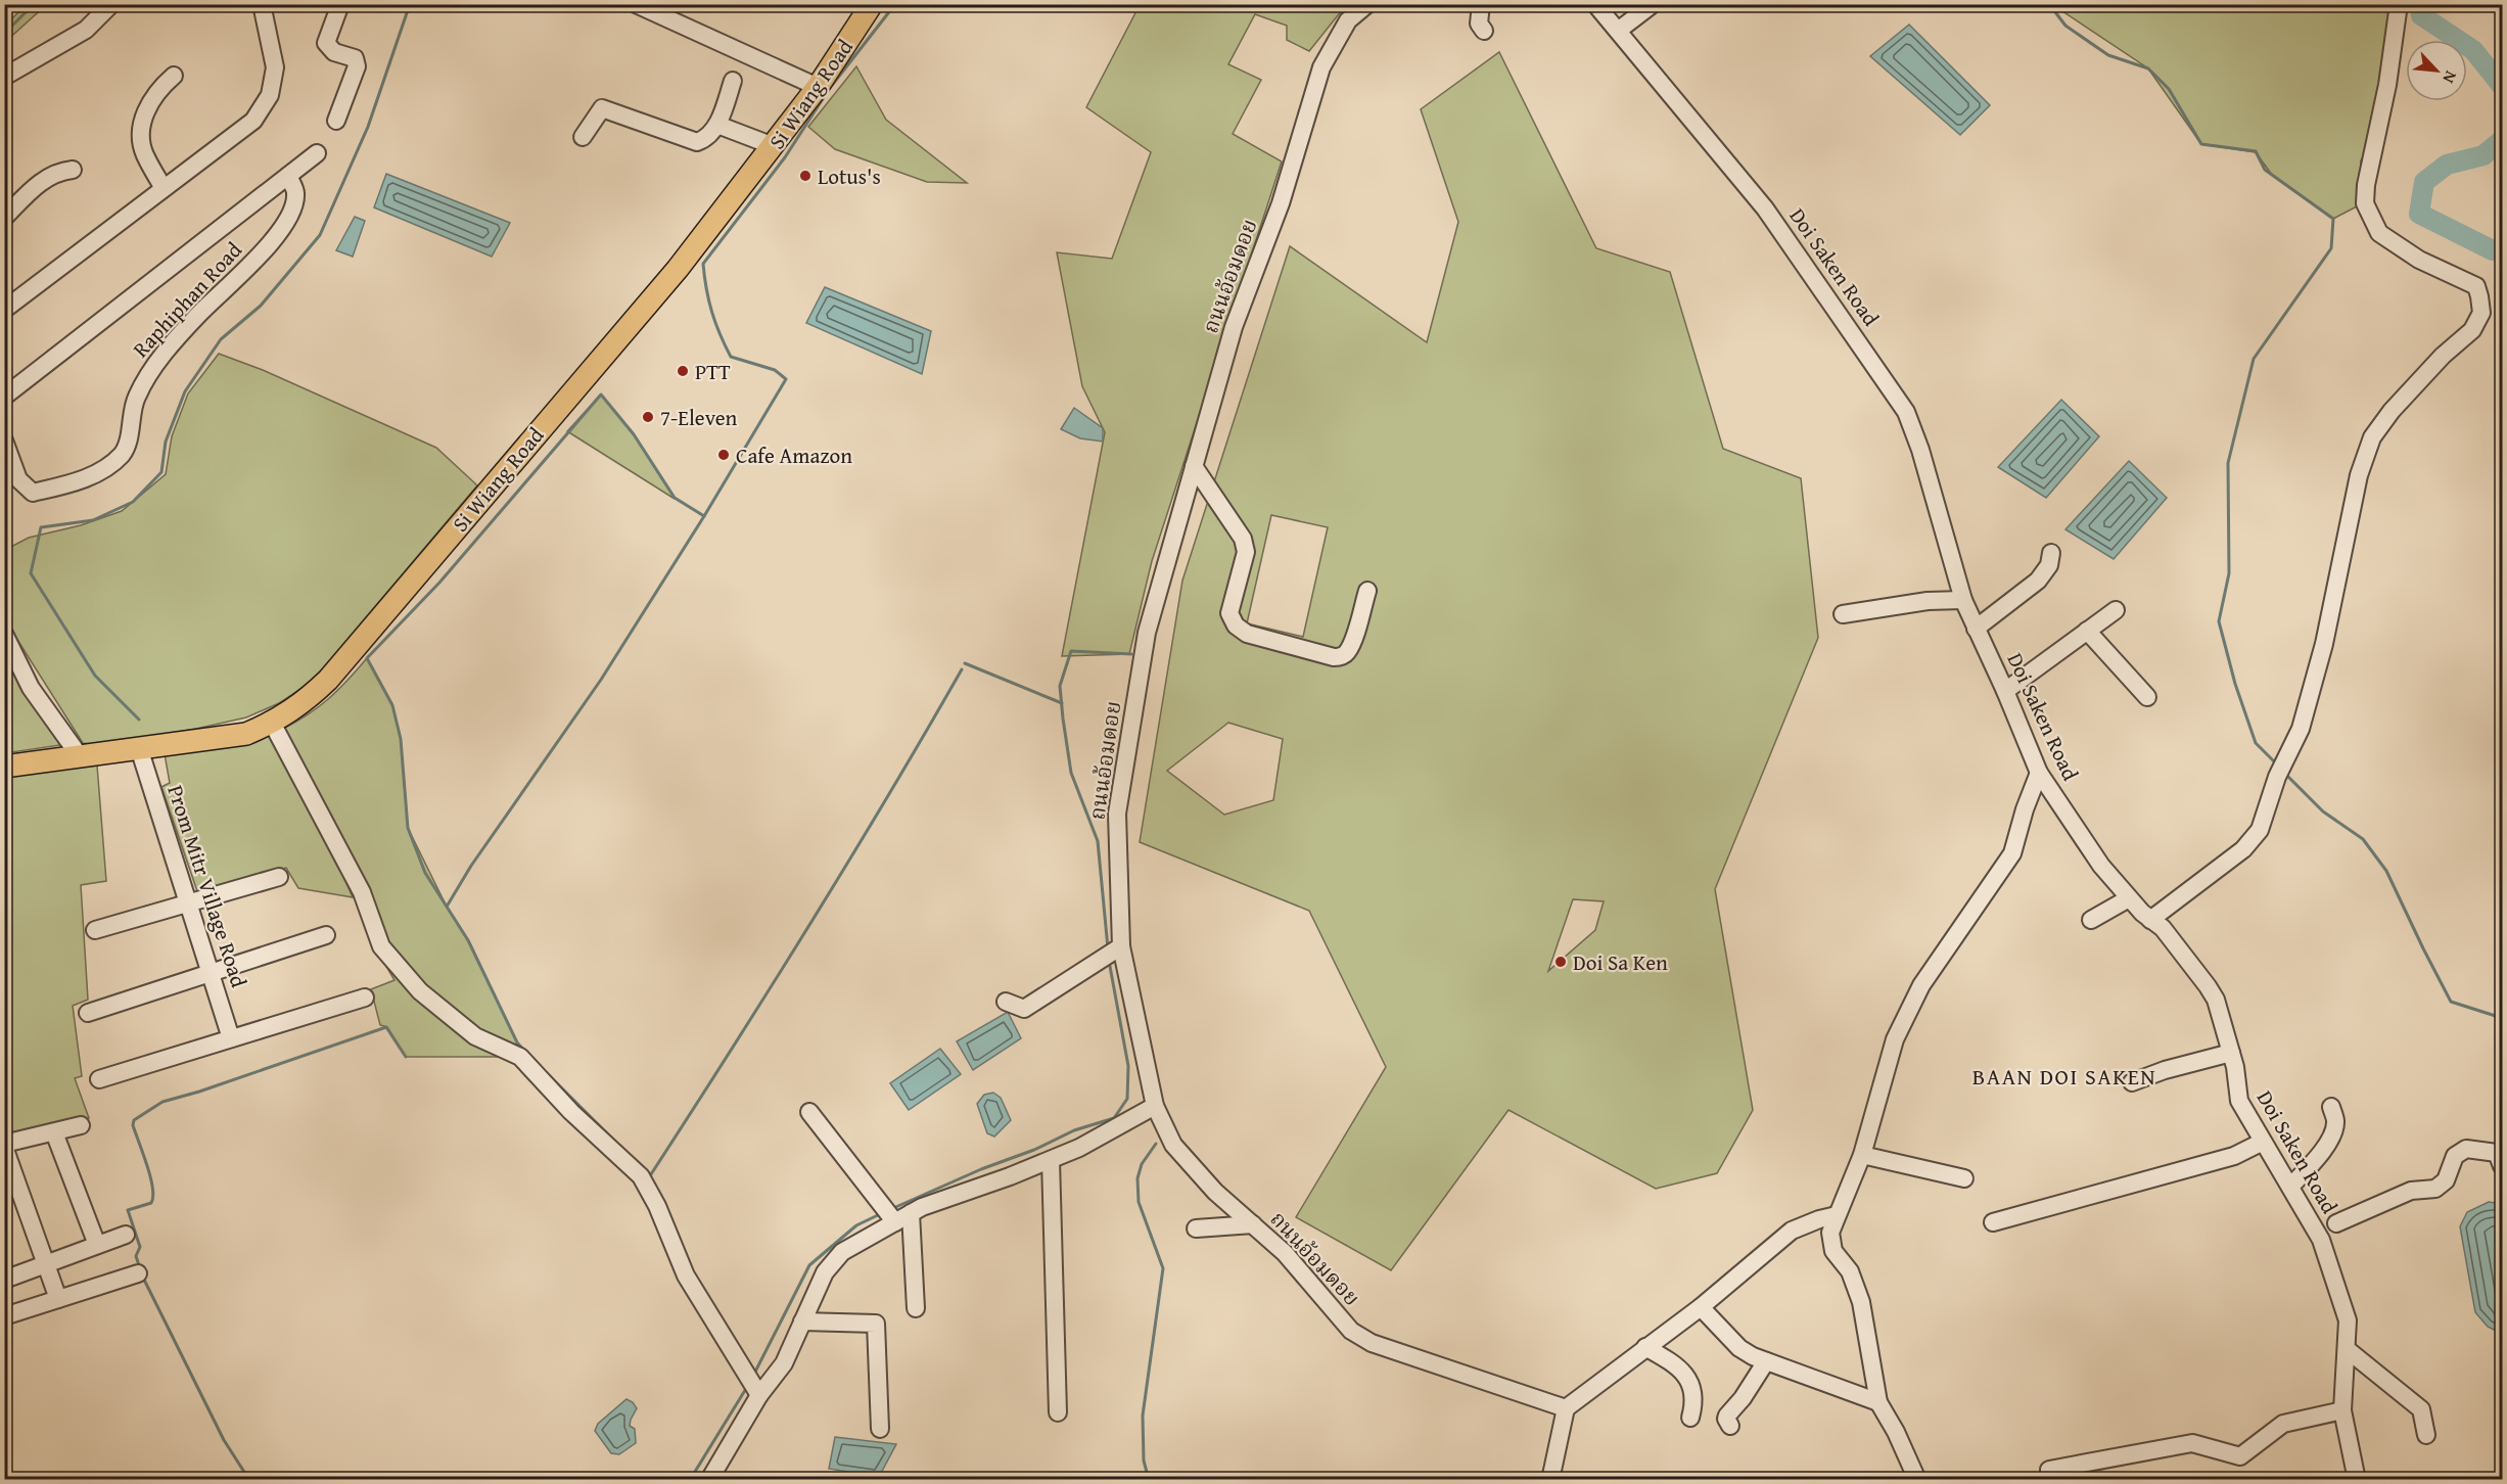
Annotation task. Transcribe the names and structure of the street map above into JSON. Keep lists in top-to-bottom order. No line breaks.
{"streets":{"main road":["Si Wiang Road"],"street":["Doi Saken Road","ถนนอ้อมดอย","Raphiphan Road","Prom Mitr Village Road"]},"crossings":[["Si Wiang Road","Prom Mitr Village Road"]],"districts":["BAAN DOI SAKEN"],"places":["Lotus's","PTT","7-Eleven","Cafe Amazon","Doi Sa Ken"],"north":"bottom right"}
